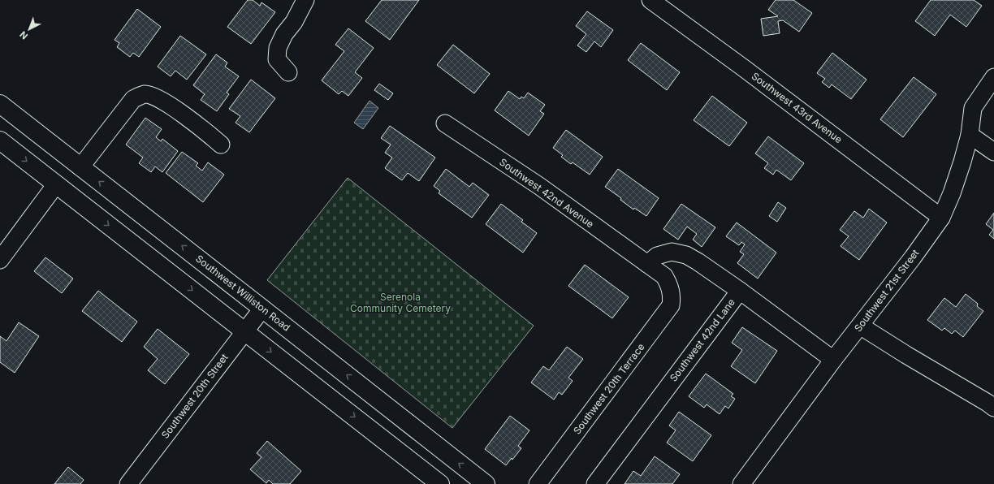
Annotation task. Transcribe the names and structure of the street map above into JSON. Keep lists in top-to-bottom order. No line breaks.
{"streets":{"highway":["Southwest Williston Road"],"street":["Southwest 43rd Avenue","Southwest 42nd Avenue","Southwest 21st Street","Southwest 42nd Lane","Southwest 20th Terrace","Southwest 20th Street"]},"crossings":[["Southwest 43rd Avenue","Southwest 21st Street"],["Southwest 42nd Avenue","Southwest 20th Terrace"],["Southwest 21st Street","Southwest 42nd Lane"],["Southwest Williston Road","Southwest 20th Street"]],"parks":["Serenola Community Cemetery"],"north":"bottom left"}
